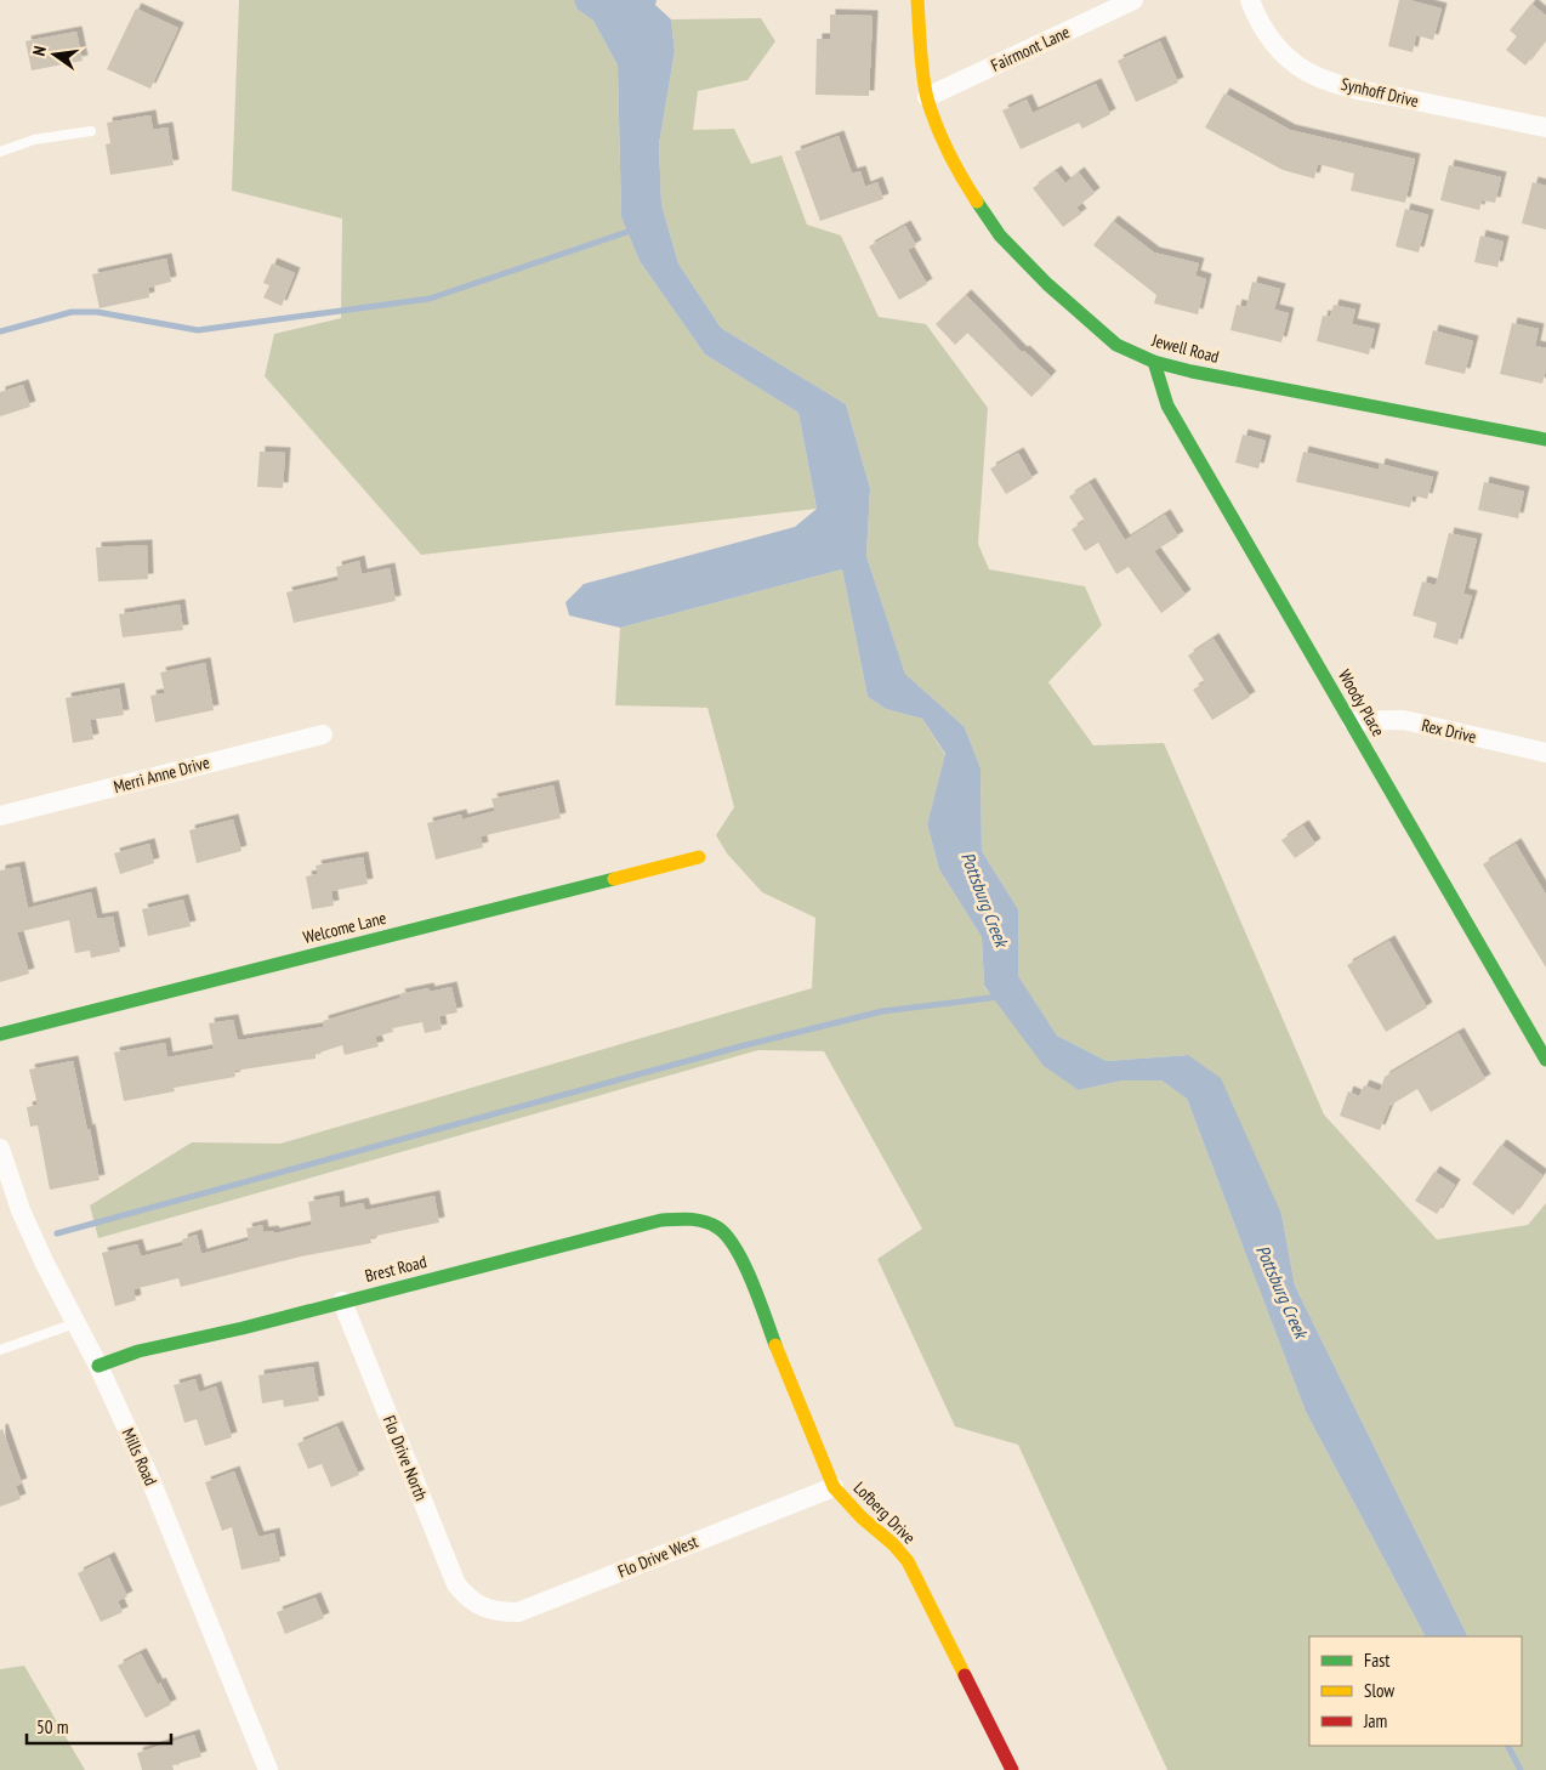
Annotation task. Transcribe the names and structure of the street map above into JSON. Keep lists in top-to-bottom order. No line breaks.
{"streets":{"street":["Fairmont Lane","Synhoff Drive","Jewell Road","Woody Place","Rex Drive","Merri Anne Drive","Welcome Lane","Brest Road","Mills Road","Flo Drive North","Lofberg Drive","Flo Drive West"]},"crossings":[["Fairmont Lane","Jewell Road"],["Jewell Road","Woody Place"],["Woody Place","Rex Drive"],["Brest Road","Mills Road"],["Brest Road","Flo Drive North"],["Brest Road","Lofberg Drive"],["Flo Drive North","Flo Drive West"],["Lofberg Drive","Flo Drive West"]],"water":["Pottsburg Creek"],"legend":["Fast","Slow","Jam"],"scale_bar":"50 m","north":"left"}
